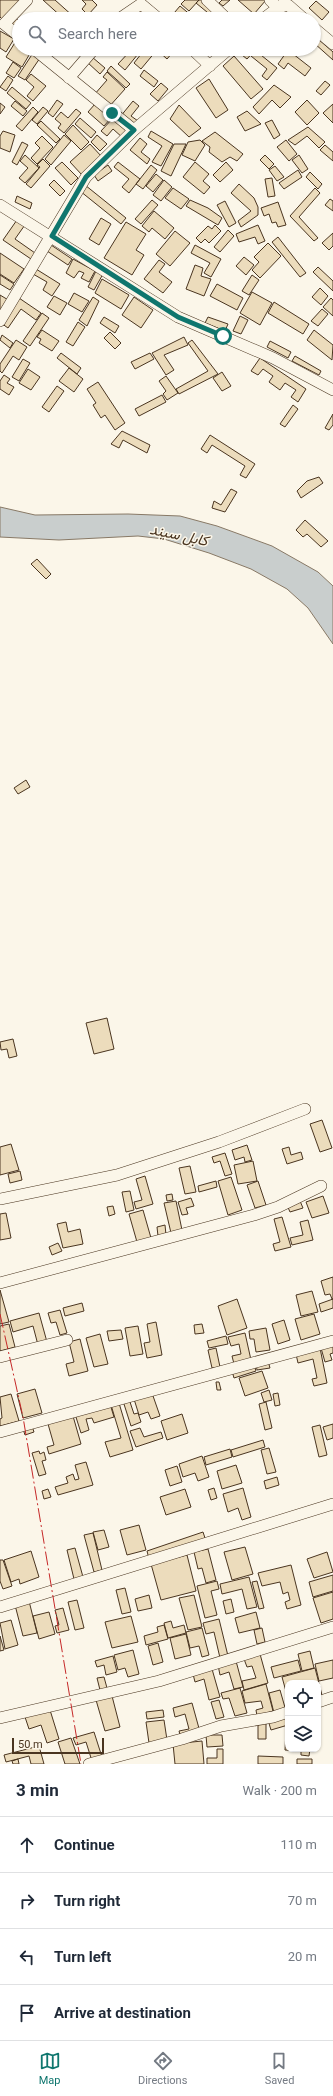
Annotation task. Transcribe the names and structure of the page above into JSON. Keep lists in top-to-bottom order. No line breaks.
{"water":["کابل سيند"],"scale_bar":"50 m","page":{"search":"Search here","scale":"50 m","heading":["3 min","Walk · 200 m"],"list":[["Continue","110 m"],["Turn right","70 m"],["Turn left","20 m"],"Arrive at destination"],"nav":["Map","Directions","Saved"]}}
